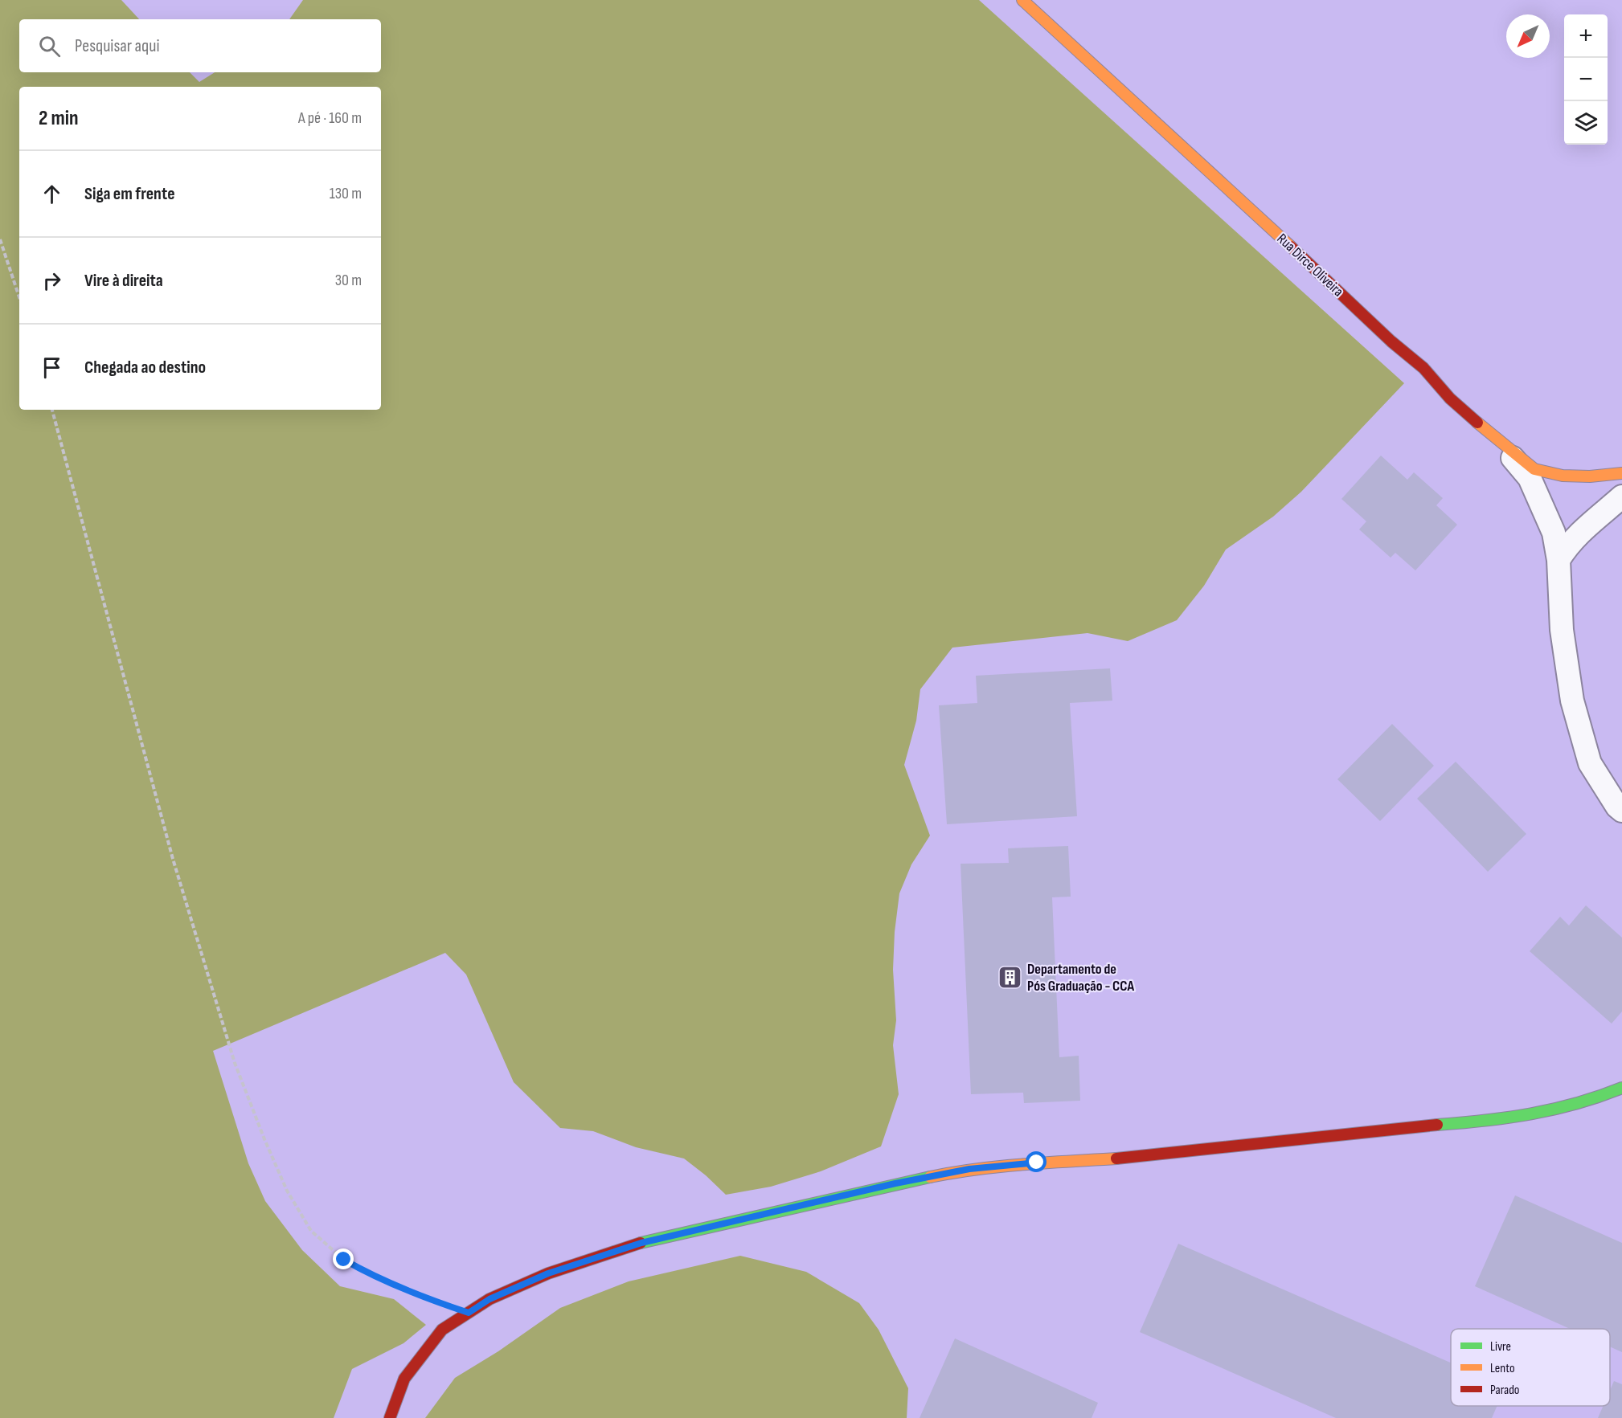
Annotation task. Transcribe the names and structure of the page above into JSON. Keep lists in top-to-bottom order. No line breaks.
{"streets":{"street":["Rua Dirce Oliveira"]},"places":{"building":["Departamento de Pós Graduação - CCA"]},"legend":["Livre","Lento","Parado"],"north":"bottom left","page":{"map_buttons":["+","−"],"search":"Pesquisar aqui","heading":["2 min","A pé · 160 m"],"list":[["Siga em frente","130 m"],["Vire à direita","30 m"],"Chegada ao destino"]}}
